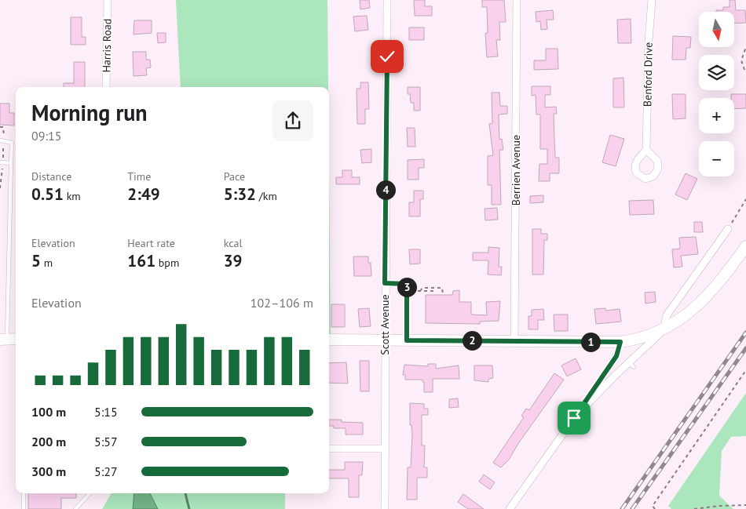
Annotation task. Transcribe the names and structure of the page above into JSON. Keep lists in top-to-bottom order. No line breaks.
{"streets":{"street":["Harris Road","Benford Drive","Berrien Avenue","Scott Avenue"]},"north":"bottom","page":{"map_buttons":["+","−"],"heading":["Morning run","09:15"],"stats":[["Distance","0.51 km"],["Time","2:49"],["Pace","5:32 /km"],["Elevation","5 m"],["Heart rate","161 bpm"],["kcal","39"]],"pins":["4","3","2","1"],"chart":["Elevation","102–106 m"],"list":[{"name":"100 m","note":"5:15"},{"name":"200 m","note":"5:57"},{"name":"300 m","note":"5:27"}]}}
